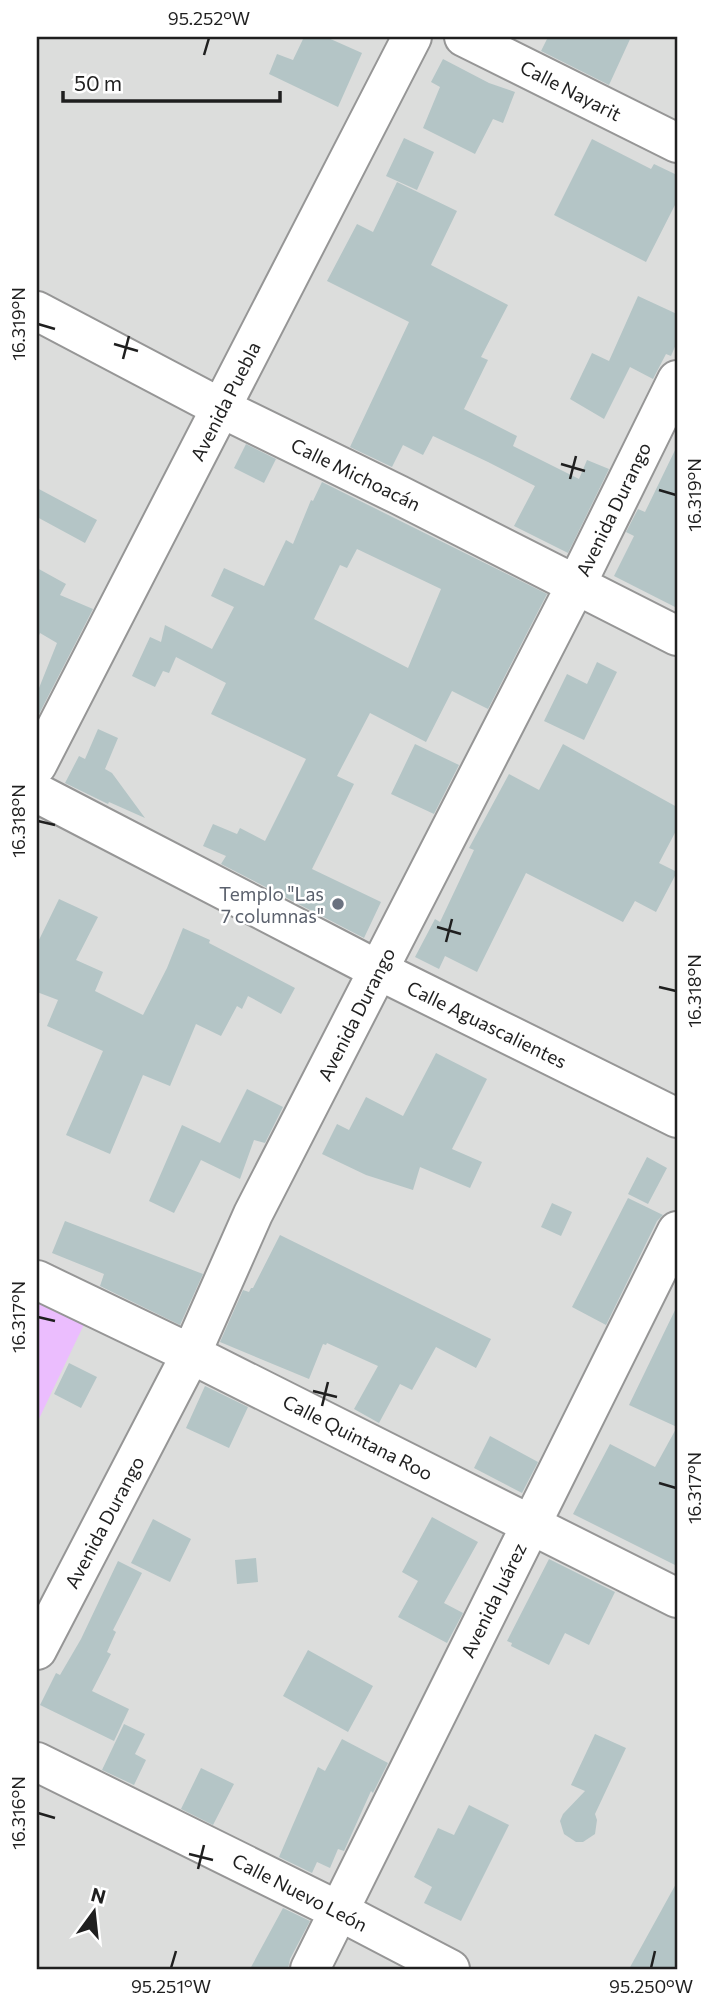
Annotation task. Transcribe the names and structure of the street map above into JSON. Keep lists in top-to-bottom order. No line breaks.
{"streets":{"street":["Calle Nayarit","Avenida Puebla","Calle Michoacán","Avenida Durango","Calle Aguascalientes","Calle Quintana Roo","Avenida Juárez","Calle Nuevo León"]},"crossings":[["Avenida Puebla","Calle Michoacán"],["Calle Michoacán","Avenida Durango"],["Avenida Durango","Calle Aguascalientes"],["Avenida Durango","Calle Quintana Roo"],["Calle Quintana Roo","Avenida Juárez"],["Avenida Juárez","Calle Nuevo León"]],"places":["Templo \"Las 7 columnas\""],"scale_bar":"50 m","north":"top","coordinates":["95.252°W","16.319°N","16.318°N","16.317°N","16.316°N","95.251°W","95.250°W"]}
